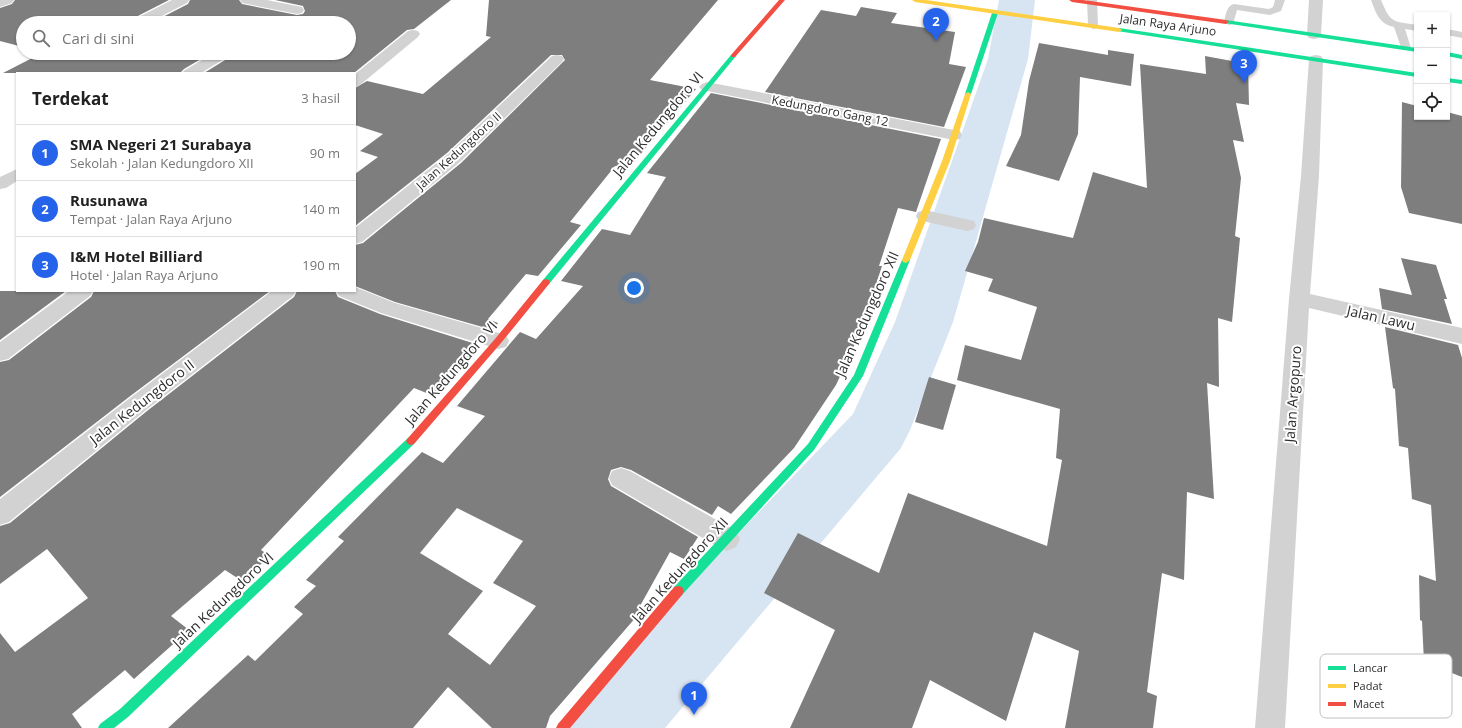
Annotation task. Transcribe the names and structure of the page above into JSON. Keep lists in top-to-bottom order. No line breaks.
{"streets":{"main road":["Jalan Raya Arjuno","Jalan Kedungdoro VI","Jalan Kedungdoro XII"],"street":["Kedungdoro Gang 12","Jalan Kedungdoro II","Jalan Lawu","Jalan Argopuro"]},"crossings":[["Jalan Raya Arjuno","Jalan Kedungdoro XII"],["Jalan Raya Arjuno","Jalan Argopuro"],["Kedungdoro Gang 12","Jalan Kedungdoro VI"],["Kedungdoro Gang 12","Jalan Kedungdoro XII"],["Jalan Lawu","Jalan Argopuro"]],"legend":["Lancar","Padat","Macet"],"page":{"pins":["2","3","1"],"map_buttons":["+","−"],"search":"Cari di sini","heading":["Terdekat","3 hasil"],"list":[{"mark":"1","name":"SMA Negeri 21 Surabaya","note":"Sekolah · Jalan Kedungdoro XII","value":"90 m"},{"mark":"2","name":"Rusunawa","note":"Tempat · Jalan Raya Arjuno","value":"140 m"},{"mark":"3","name":"I&M Hotel Billiard","note":"Hotel · Jalan Raya Arjuno","value":"190 m"}]}}
